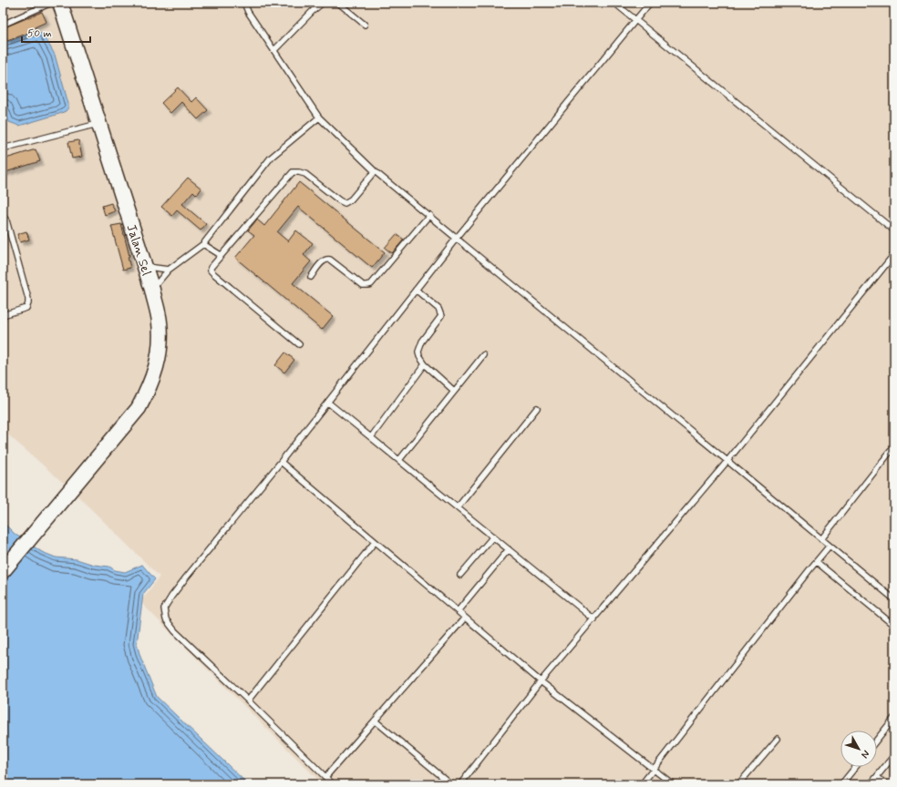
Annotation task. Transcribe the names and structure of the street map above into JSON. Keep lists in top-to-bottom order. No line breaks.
{"streets":{"street":["Jalan Sel"]},"scale_bar":"50 m","north":"bottom right"}
